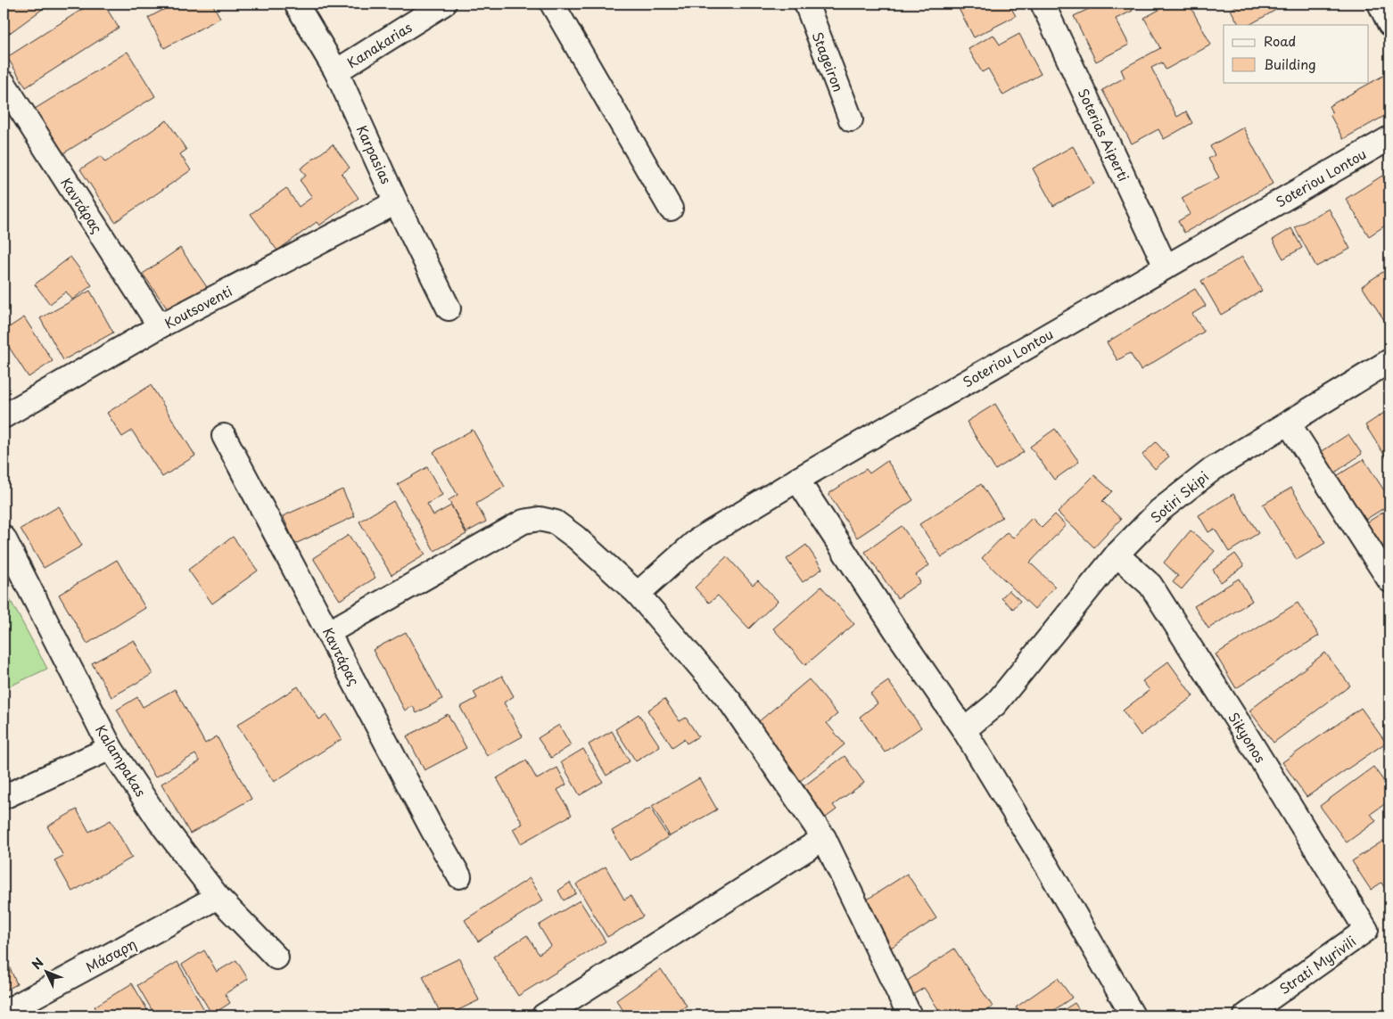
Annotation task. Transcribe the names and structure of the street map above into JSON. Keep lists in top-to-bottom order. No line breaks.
{"streets":{"street":["Kanakarias","Stageiron","Soterias Aiperti","Karpasias","Soteriou Lontou","Καντάρας","Koutsoventi","Sotiri Skipi","Sikyonos","Kalampakas","Μάσαρη","Strati Myrivili"]},"crossings":[["Kanakarias","Karpasias"],["Soterias Aiperti","Soteriou Lontou"],["Karpasias","Koutsoventi"],["Καντάρας","Koutsoventi"],["Sotiri Skipi","Sikyonos"],["Sikyonos","Strati Myrivili"],["Kalampakas","Μάσαρη"]],"legend":["Road","Building"],"north":"top left"}
